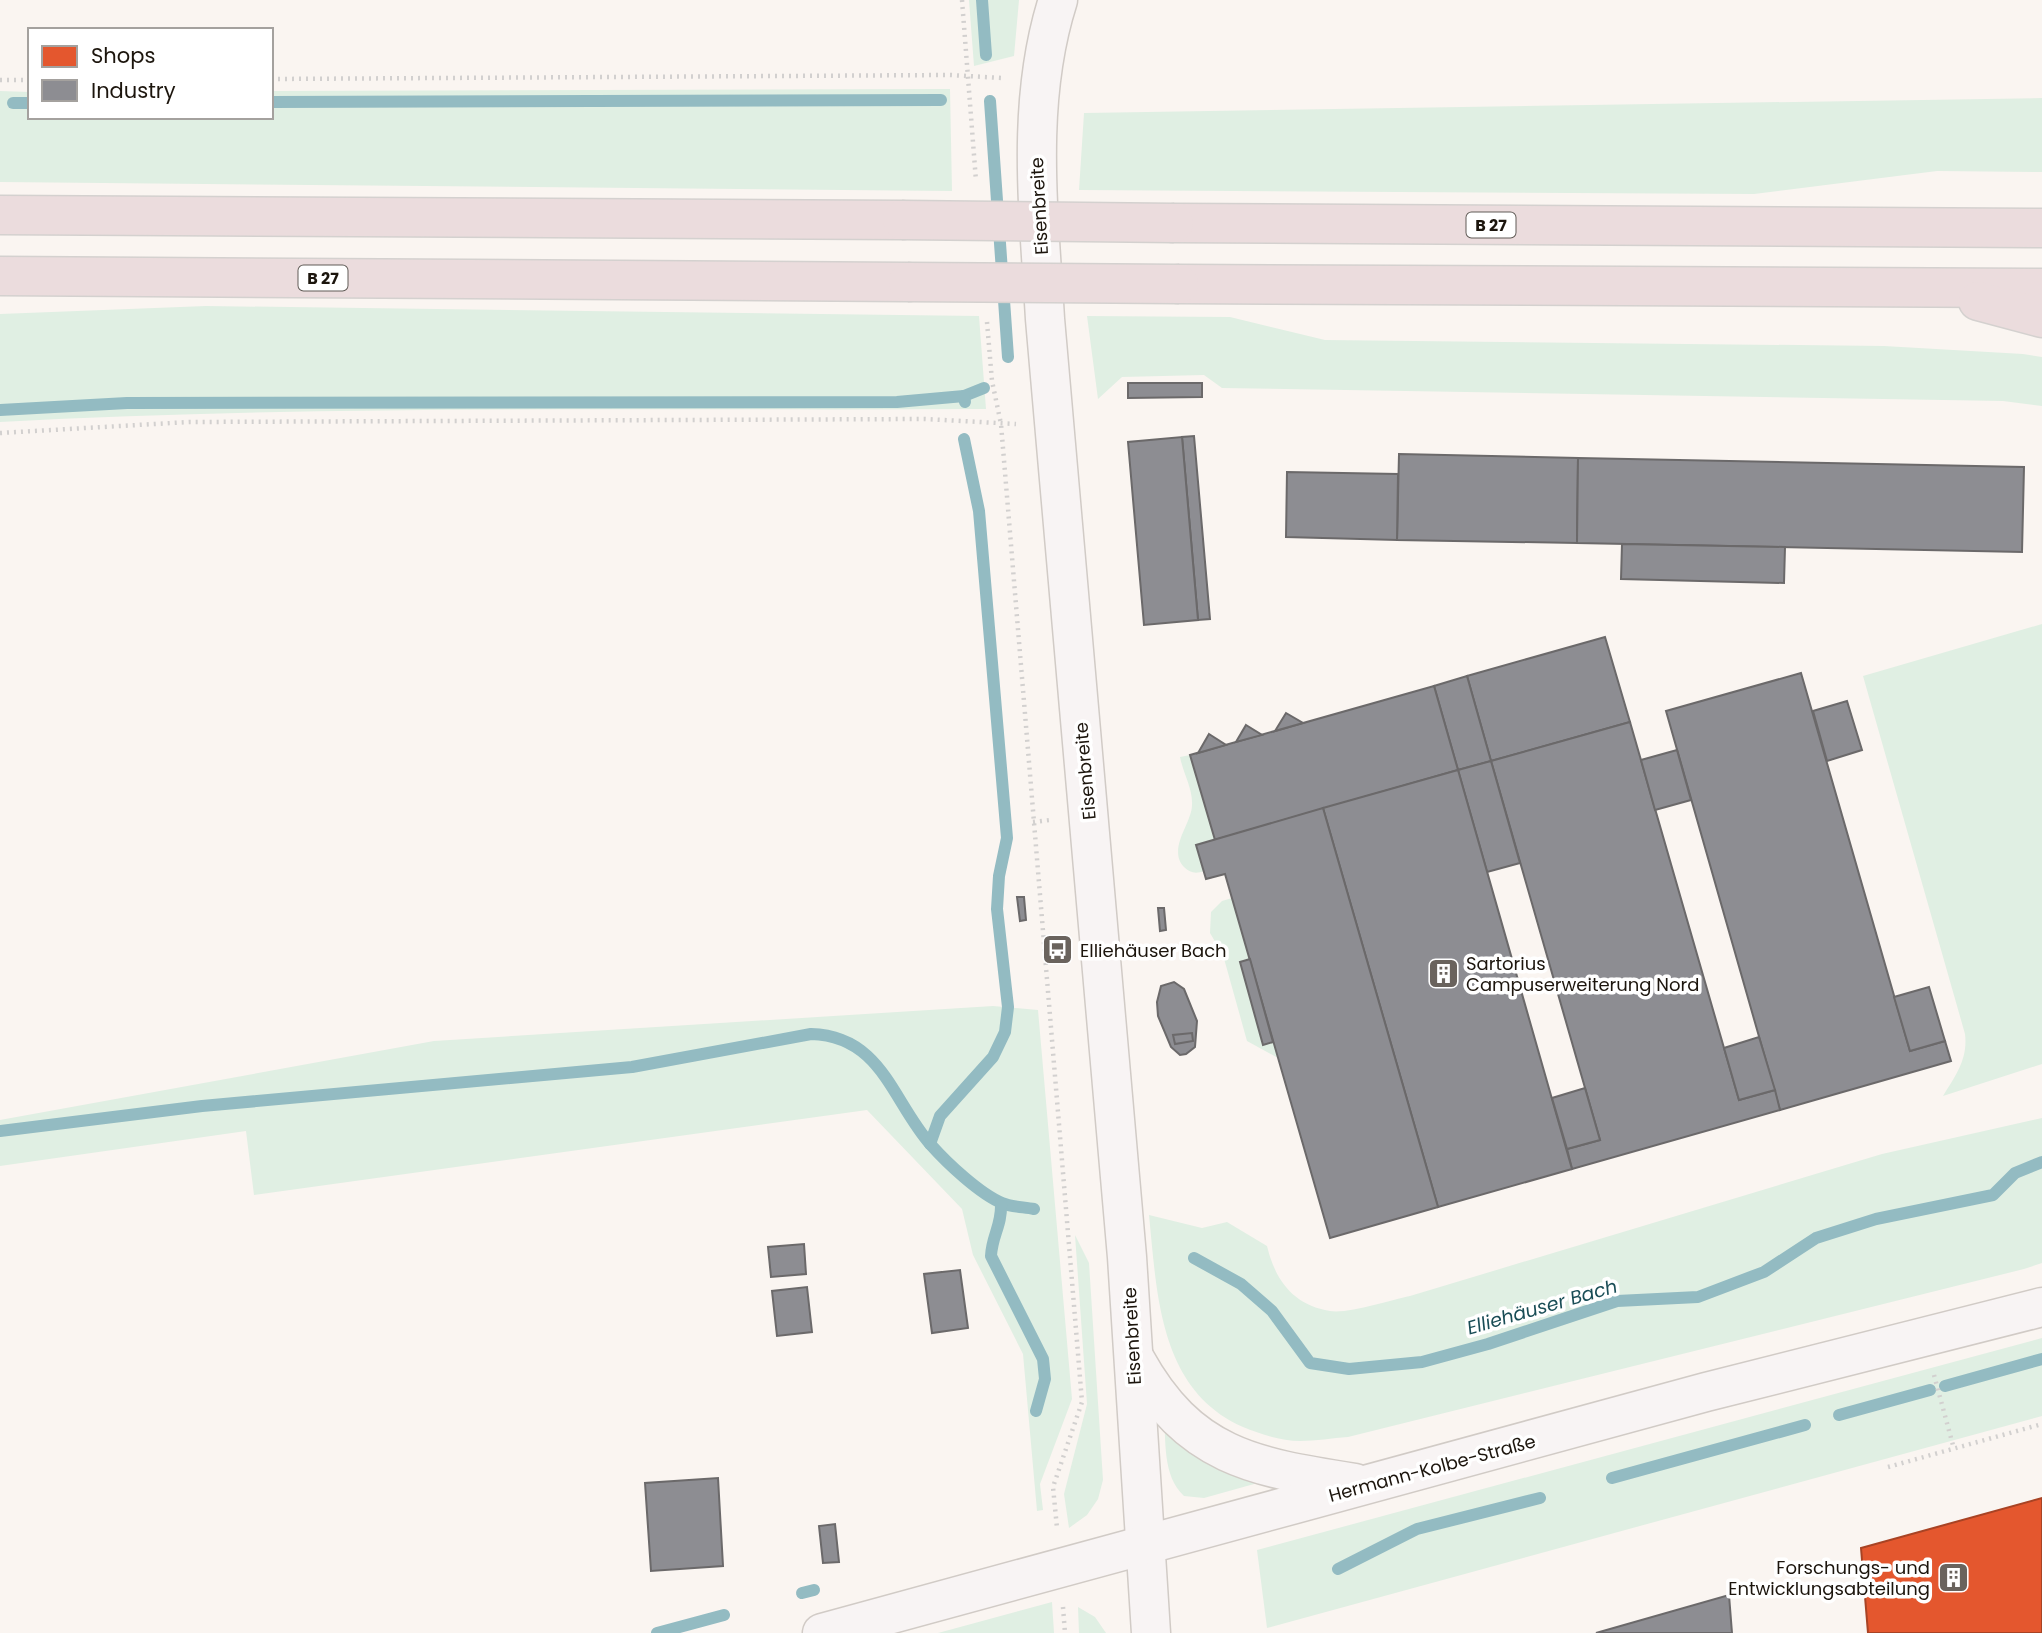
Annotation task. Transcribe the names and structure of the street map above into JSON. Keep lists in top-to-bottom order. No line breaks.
{"streets":{"highway":["B 27"],"main road":["Eisenbreite","Hermann-Kolbe-Straße"]},"crossings":[["Eisenbreite","Hermann-Kolbe-Straße"]],"water":["Elliehäuser Bach"],"places":{"bus stop":["Elliehäuser Bach"],"building":["Sartorius Campuserweiterung Nord","Forschungs- und Entwicklungsabteilung"]},"legend":["Shops","Industry"]}
